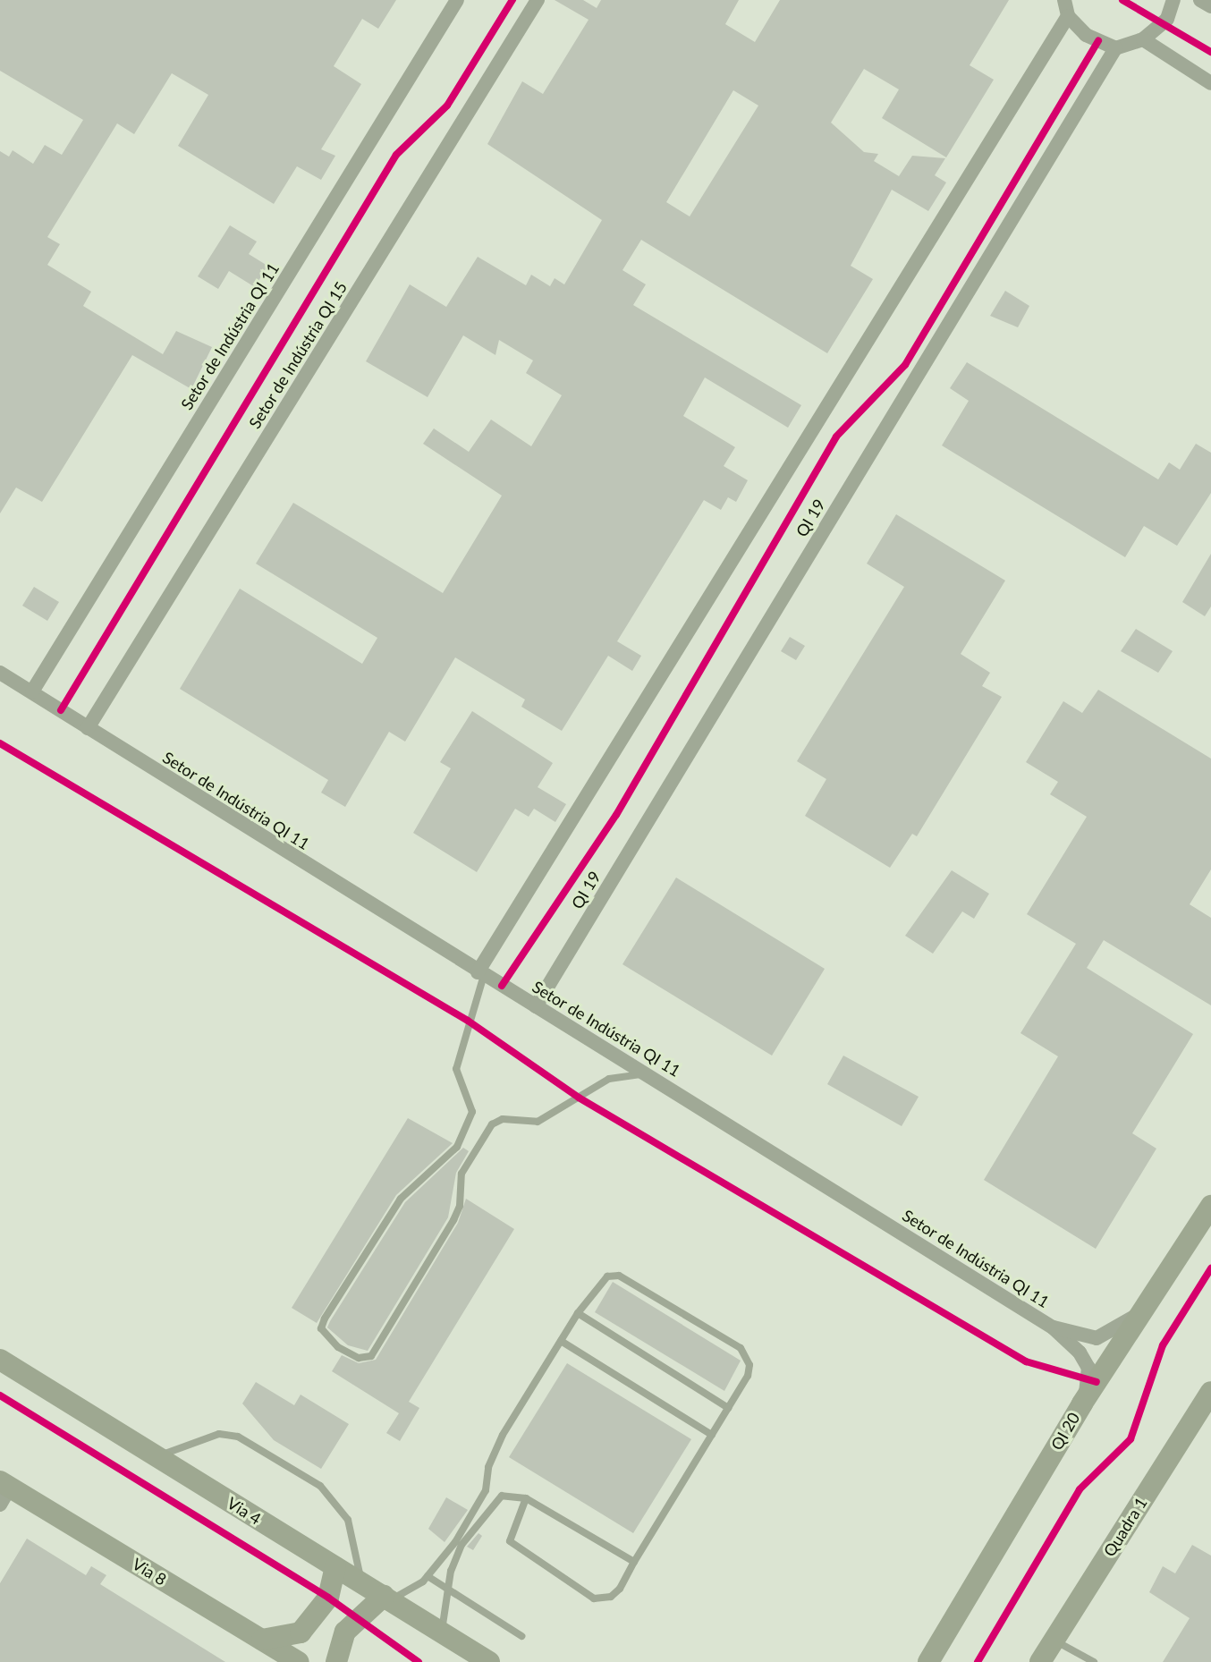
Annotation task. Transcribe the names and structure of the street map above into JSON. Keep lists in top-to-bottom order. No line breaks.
{"streets":{"main road":["QI 20","Via 4","Quadra 1","Via 8"],"street":["Setor de Indústria QI 11","Setor de Indústria QI 15","QI 19"]},"crossings":[["Setor de Indústria QI 11","Setor de Indústria QI 15"],["Setor de Indústria QI 11","QI 19"]]}
